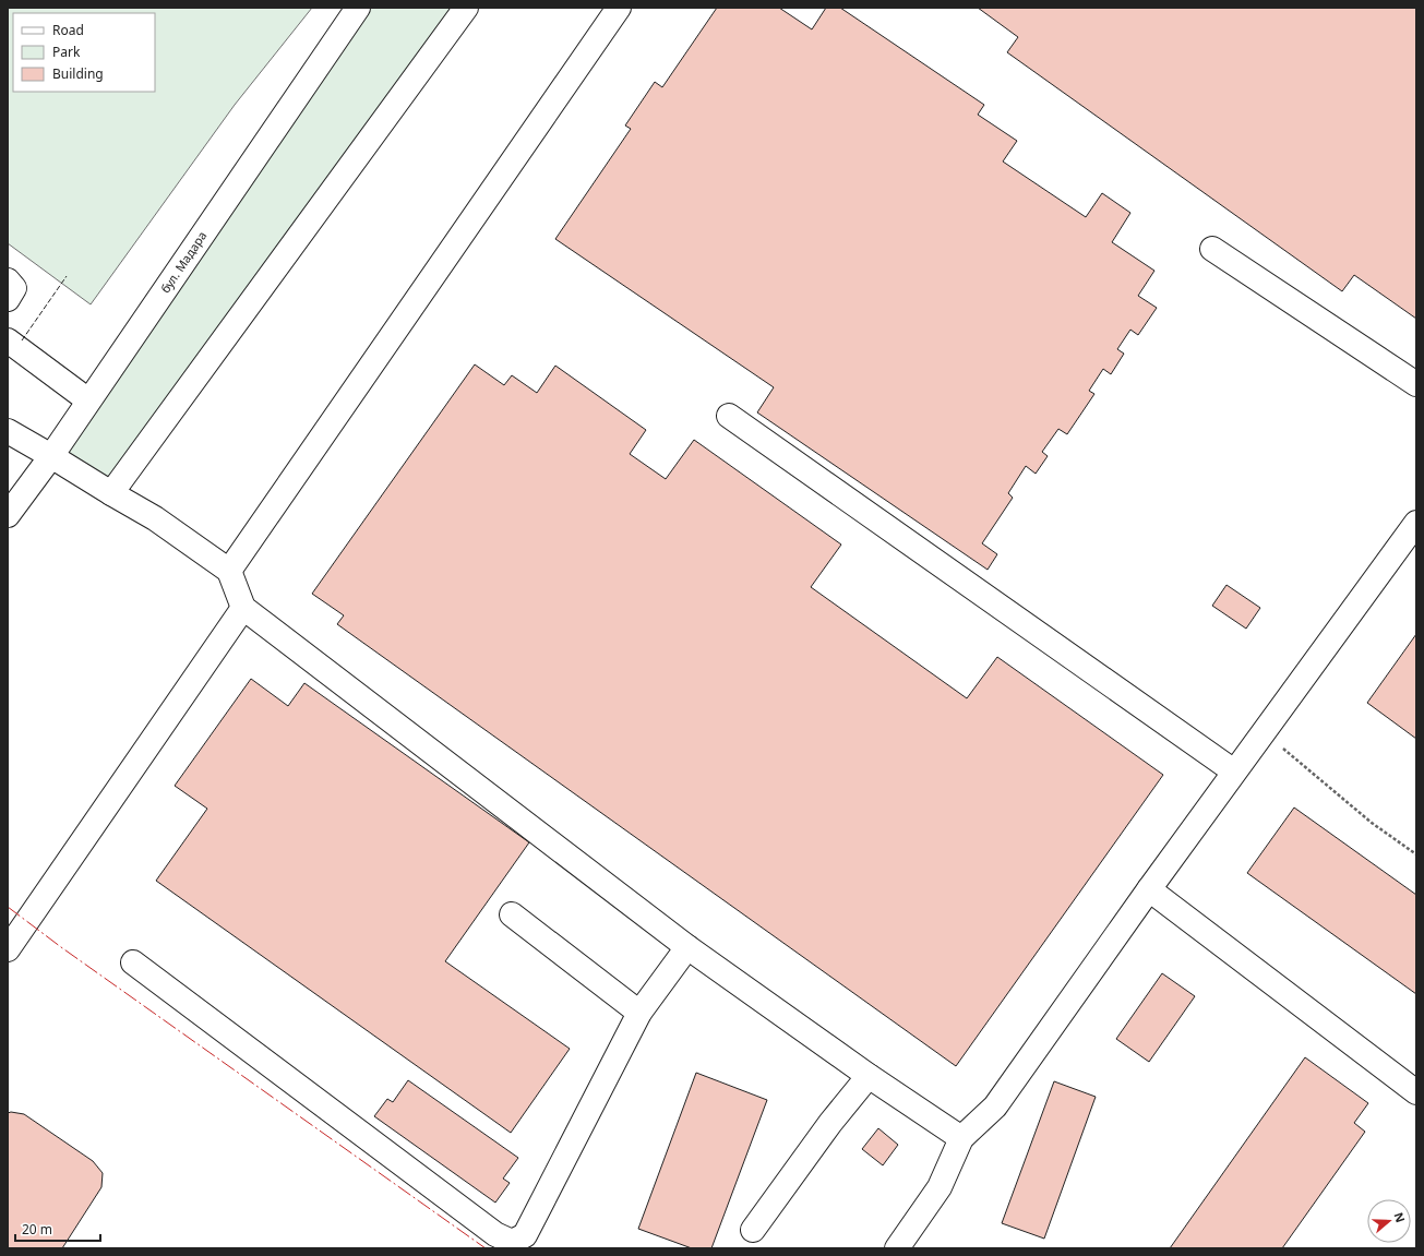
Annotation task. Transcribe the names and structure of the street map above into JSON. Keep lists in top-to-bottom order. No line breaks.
{"streets":{"main road":["бул. Мадара"]},"legend":["Road","Park","Building"],"scale_bar":"20 m","north":"right"}
